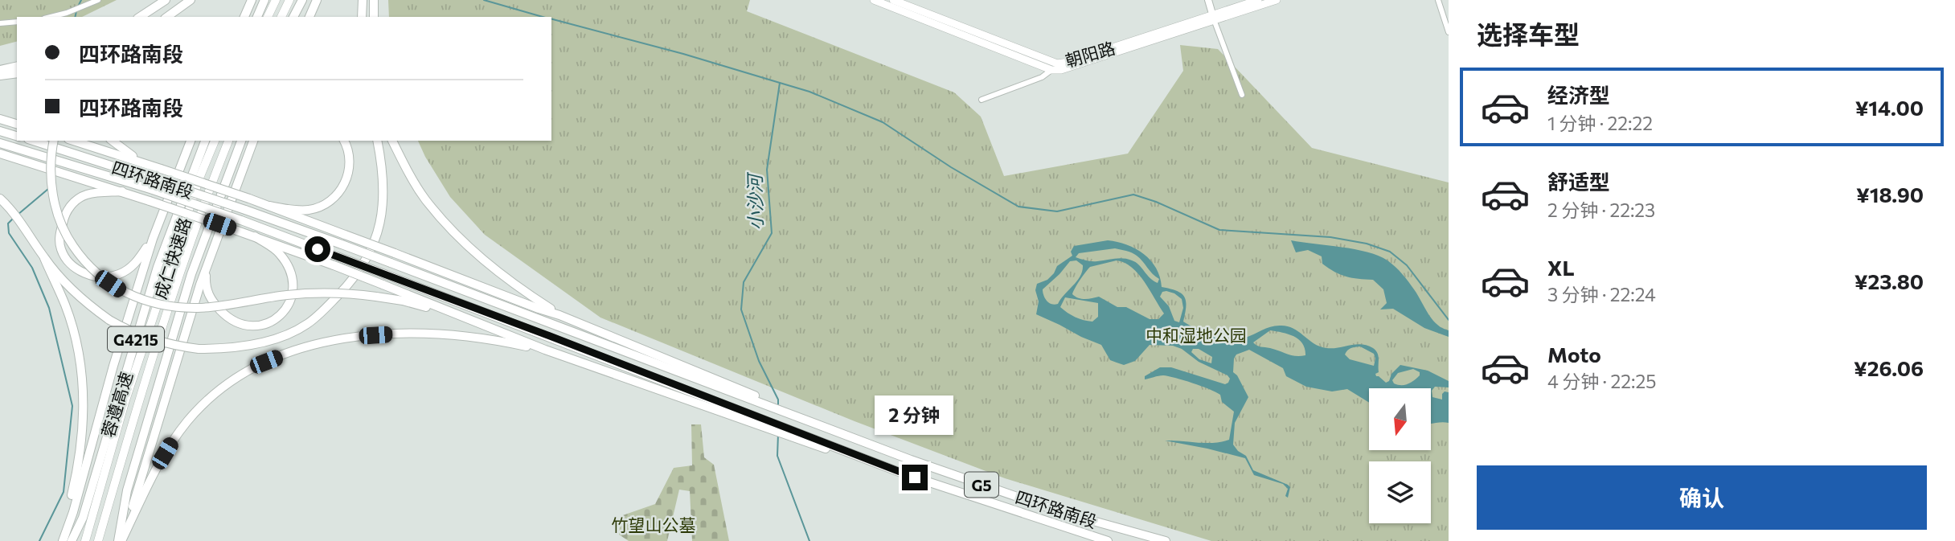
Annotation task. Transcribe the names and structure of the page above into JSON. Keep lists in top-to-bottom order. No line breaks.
{"streets":{"highway":["四环路南段","成仁快速路","G4215","蓉遵高速","G5"],"main road":["朝阳路"]},"water":["小沙河"],"parks":["中和湿地公园","竹望山公墓"],"north":"bottom","page":{"heading":"选择车型","banner":["四环路南段","四环路南段"],"list":[{"name":"经济型","note":"1 分钟 · 22:22","value":"¥14.00"},{"name":"舒适型","note":"2 分钟 · 22:23","value":"¥18.90"},{"name":"XL","note":"3 分钟 · 22:24","value":"¥23.80"},{"name":"Moto","note":"4 分钟 · 22:25","value":"¥26.06"}],"bubble":"2 分钟","buttons":"确认"}}
